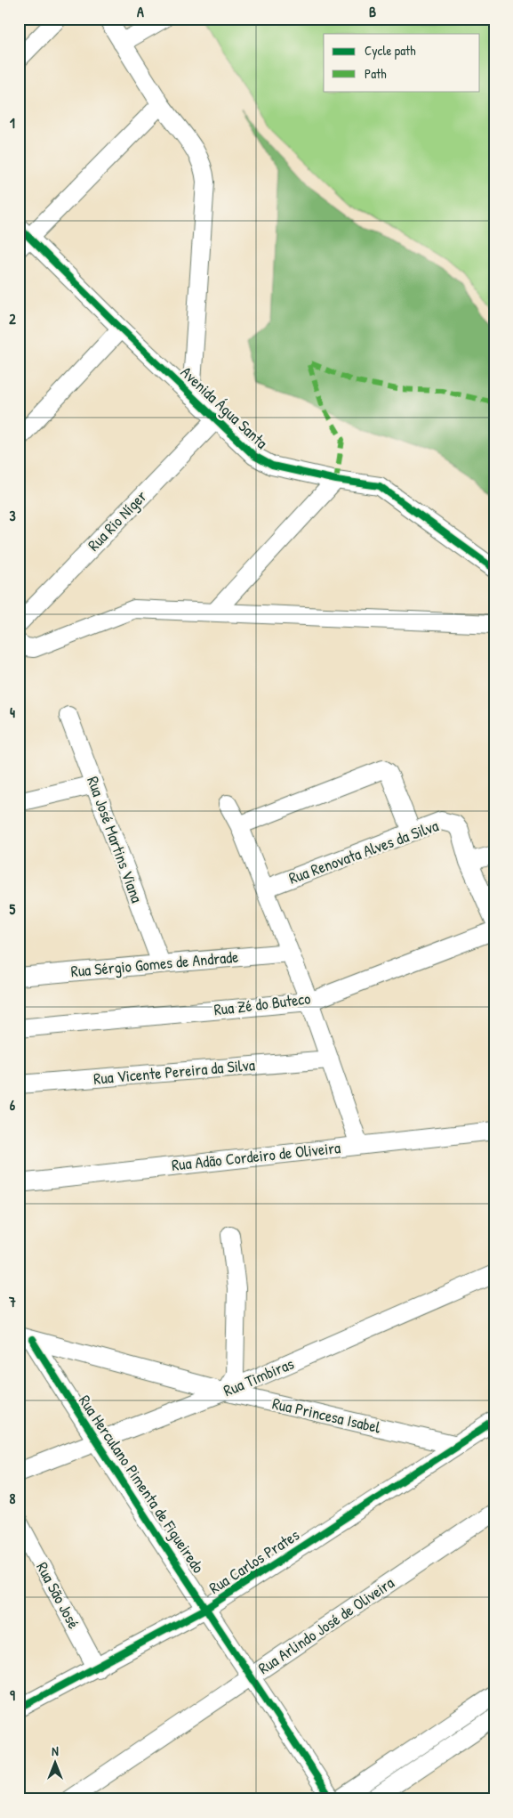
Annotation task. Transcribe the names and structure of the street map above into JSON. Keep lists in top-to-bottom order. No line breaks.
{"streets":{"street":["Avenida Água Santa","Rua Rio Níger","Rua José Martins Viana","Rua Renovata Alves da Silva","Rua Sérgio Gomes de Andrade","Rua Zé do Buteco","Rua Vicente Pereira da Silva","Rua Adão Cordeiro de Oliveira","Rua Timbiras","Rua Princesa Isabel","Rua Herculano Pimenta de Figueiredo","Rua Carlos Prates","Rua São José","Rua Arlindo José de Oliveira"]},"crossings":[["Avenida Água Santa","Rua Rio Níger"],["Rua José Martins Viana","Rua Sérgio Gomes de Andrade"],["Rua Timbiras","Rua Princesa Isabel"],["Rua Timbiras","Rua Herculano Pimenta de Figueiredo"],["Rua Princesa Isabel","Rua Herculano Pimenta de Figueiredo"],["Rua Princesa Isabel","Rua Carlos Prates"],["Rua Herculano Pimenta de Figueiredo","Rua Carlos Prates"],["Rua Herculano Pimenta de Figueiredo","Rua Arlindo José de Oliveira"],["Rua Carlos Prates","Rua São José"]],"legend":["Cycle path","Path"],"north":"top","grid":{"columns":["A","B"],"rows":["1","2","3","4","5","6","7","8","9"]}}
